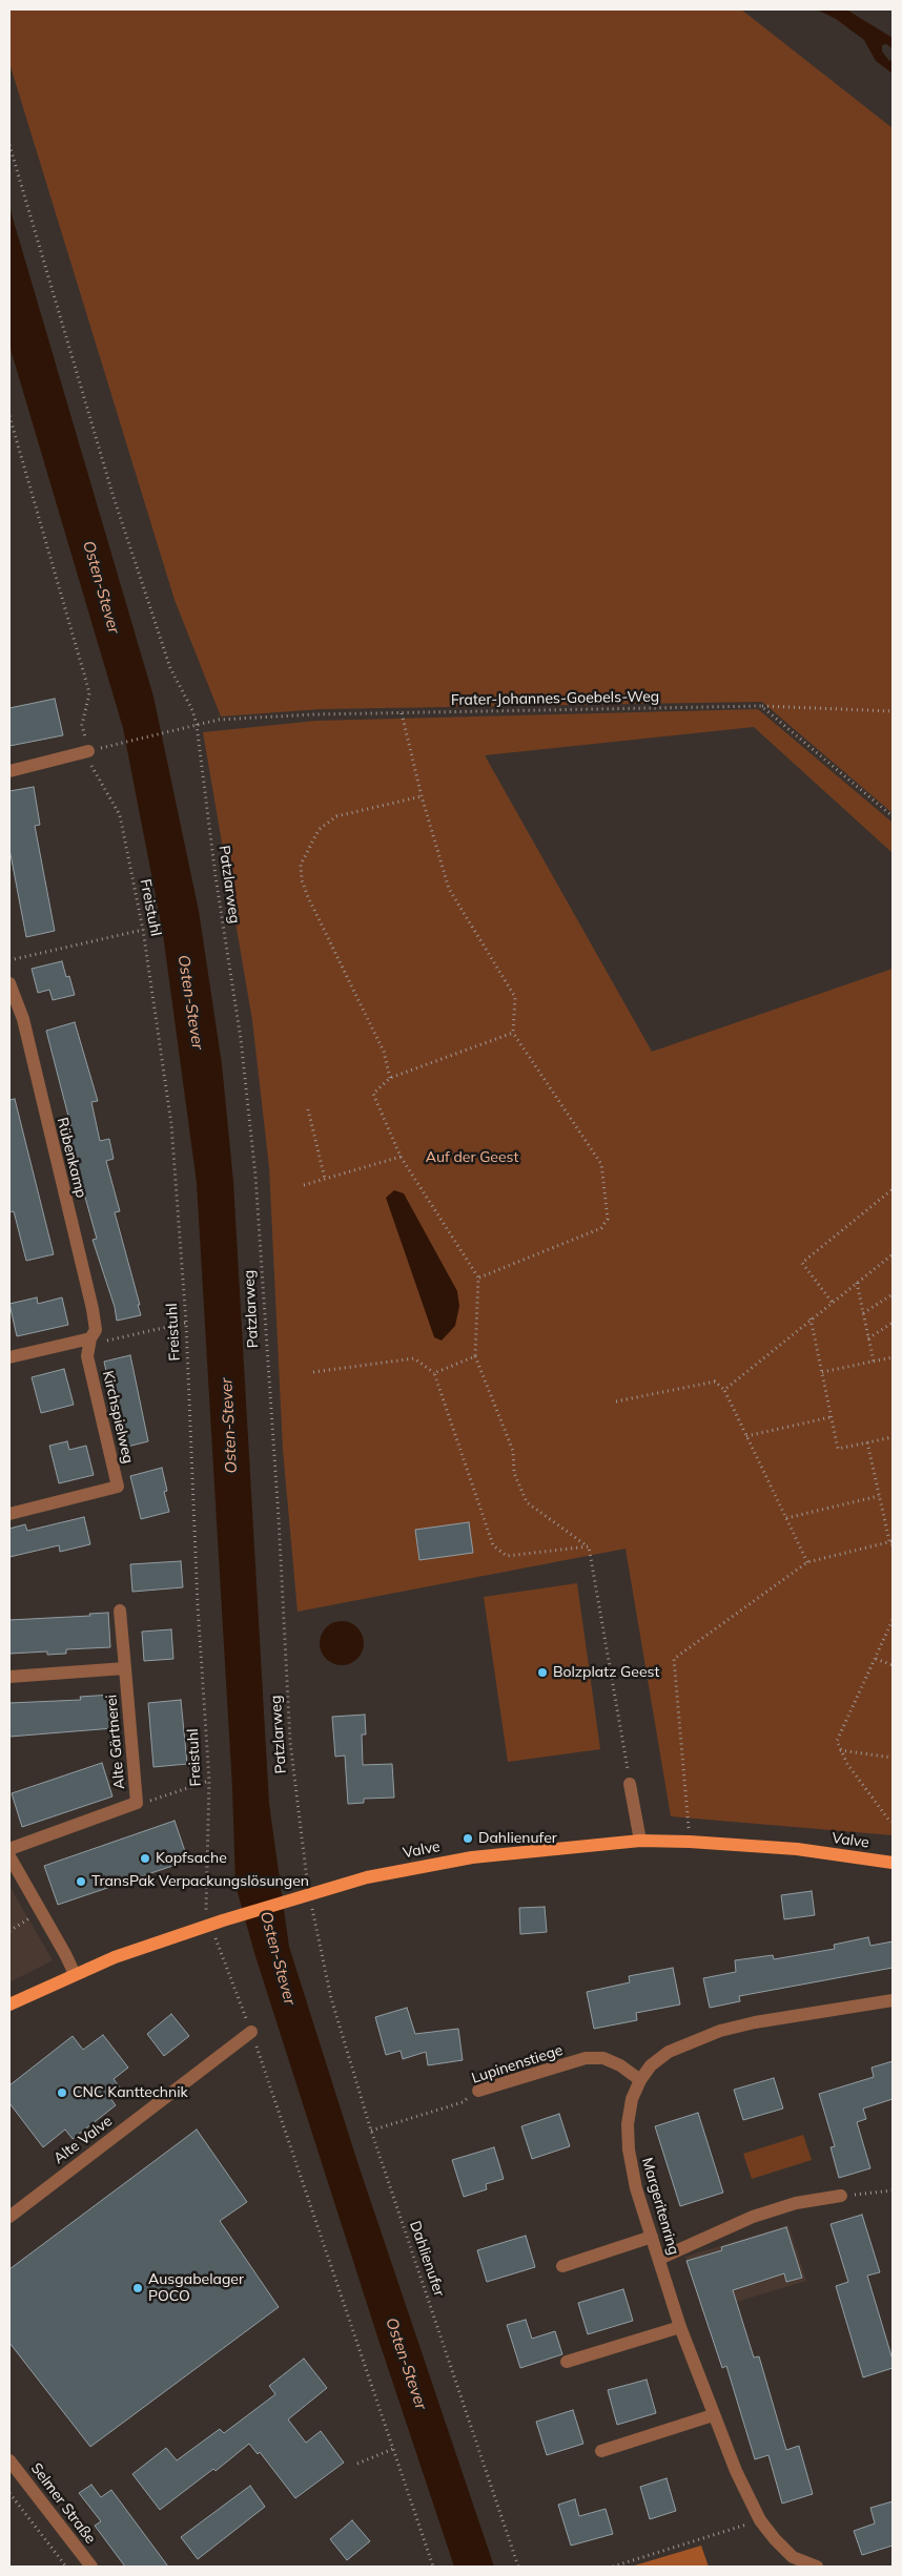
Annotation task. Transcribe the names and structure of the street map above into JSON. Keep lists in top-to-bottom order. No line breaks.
{"streets":{"main road":["Valve"],"street":["Rübenkamp","Kirchspielweg","Alte Gärtnerei","Lupinenstiege","Alte Valve","Margeritenring","Selmer Straße"],"path":["Frater-Johannes-Goebels-Weg","Patzlarweg","Freistuhl","Dahlienufer"]},"crossings":[["Frater-Johannes-Goebels-Weg","Patzlarweg"],["Patzlarweg","Valve"],["Patzlarweg","Dahlienufer"],["Freistuhl","Valve"],["Freistuhl","Alte Valve"],["Rübenkamp","Kirchspielweg"],["Valve","Dahlienufer"],["Lupinenstiege","Margeritenring"],["Lupinenstiege","Dahlienufer"]],"water":["Osten-Stever"],"parks":["Auf der Geest"],"places":["Bolzplatz Geest","Dahlienufer","Kopfsache","TransPak Verpackungslösungen","CNC Kanttechnik","Ausgabelager POCO"]}
